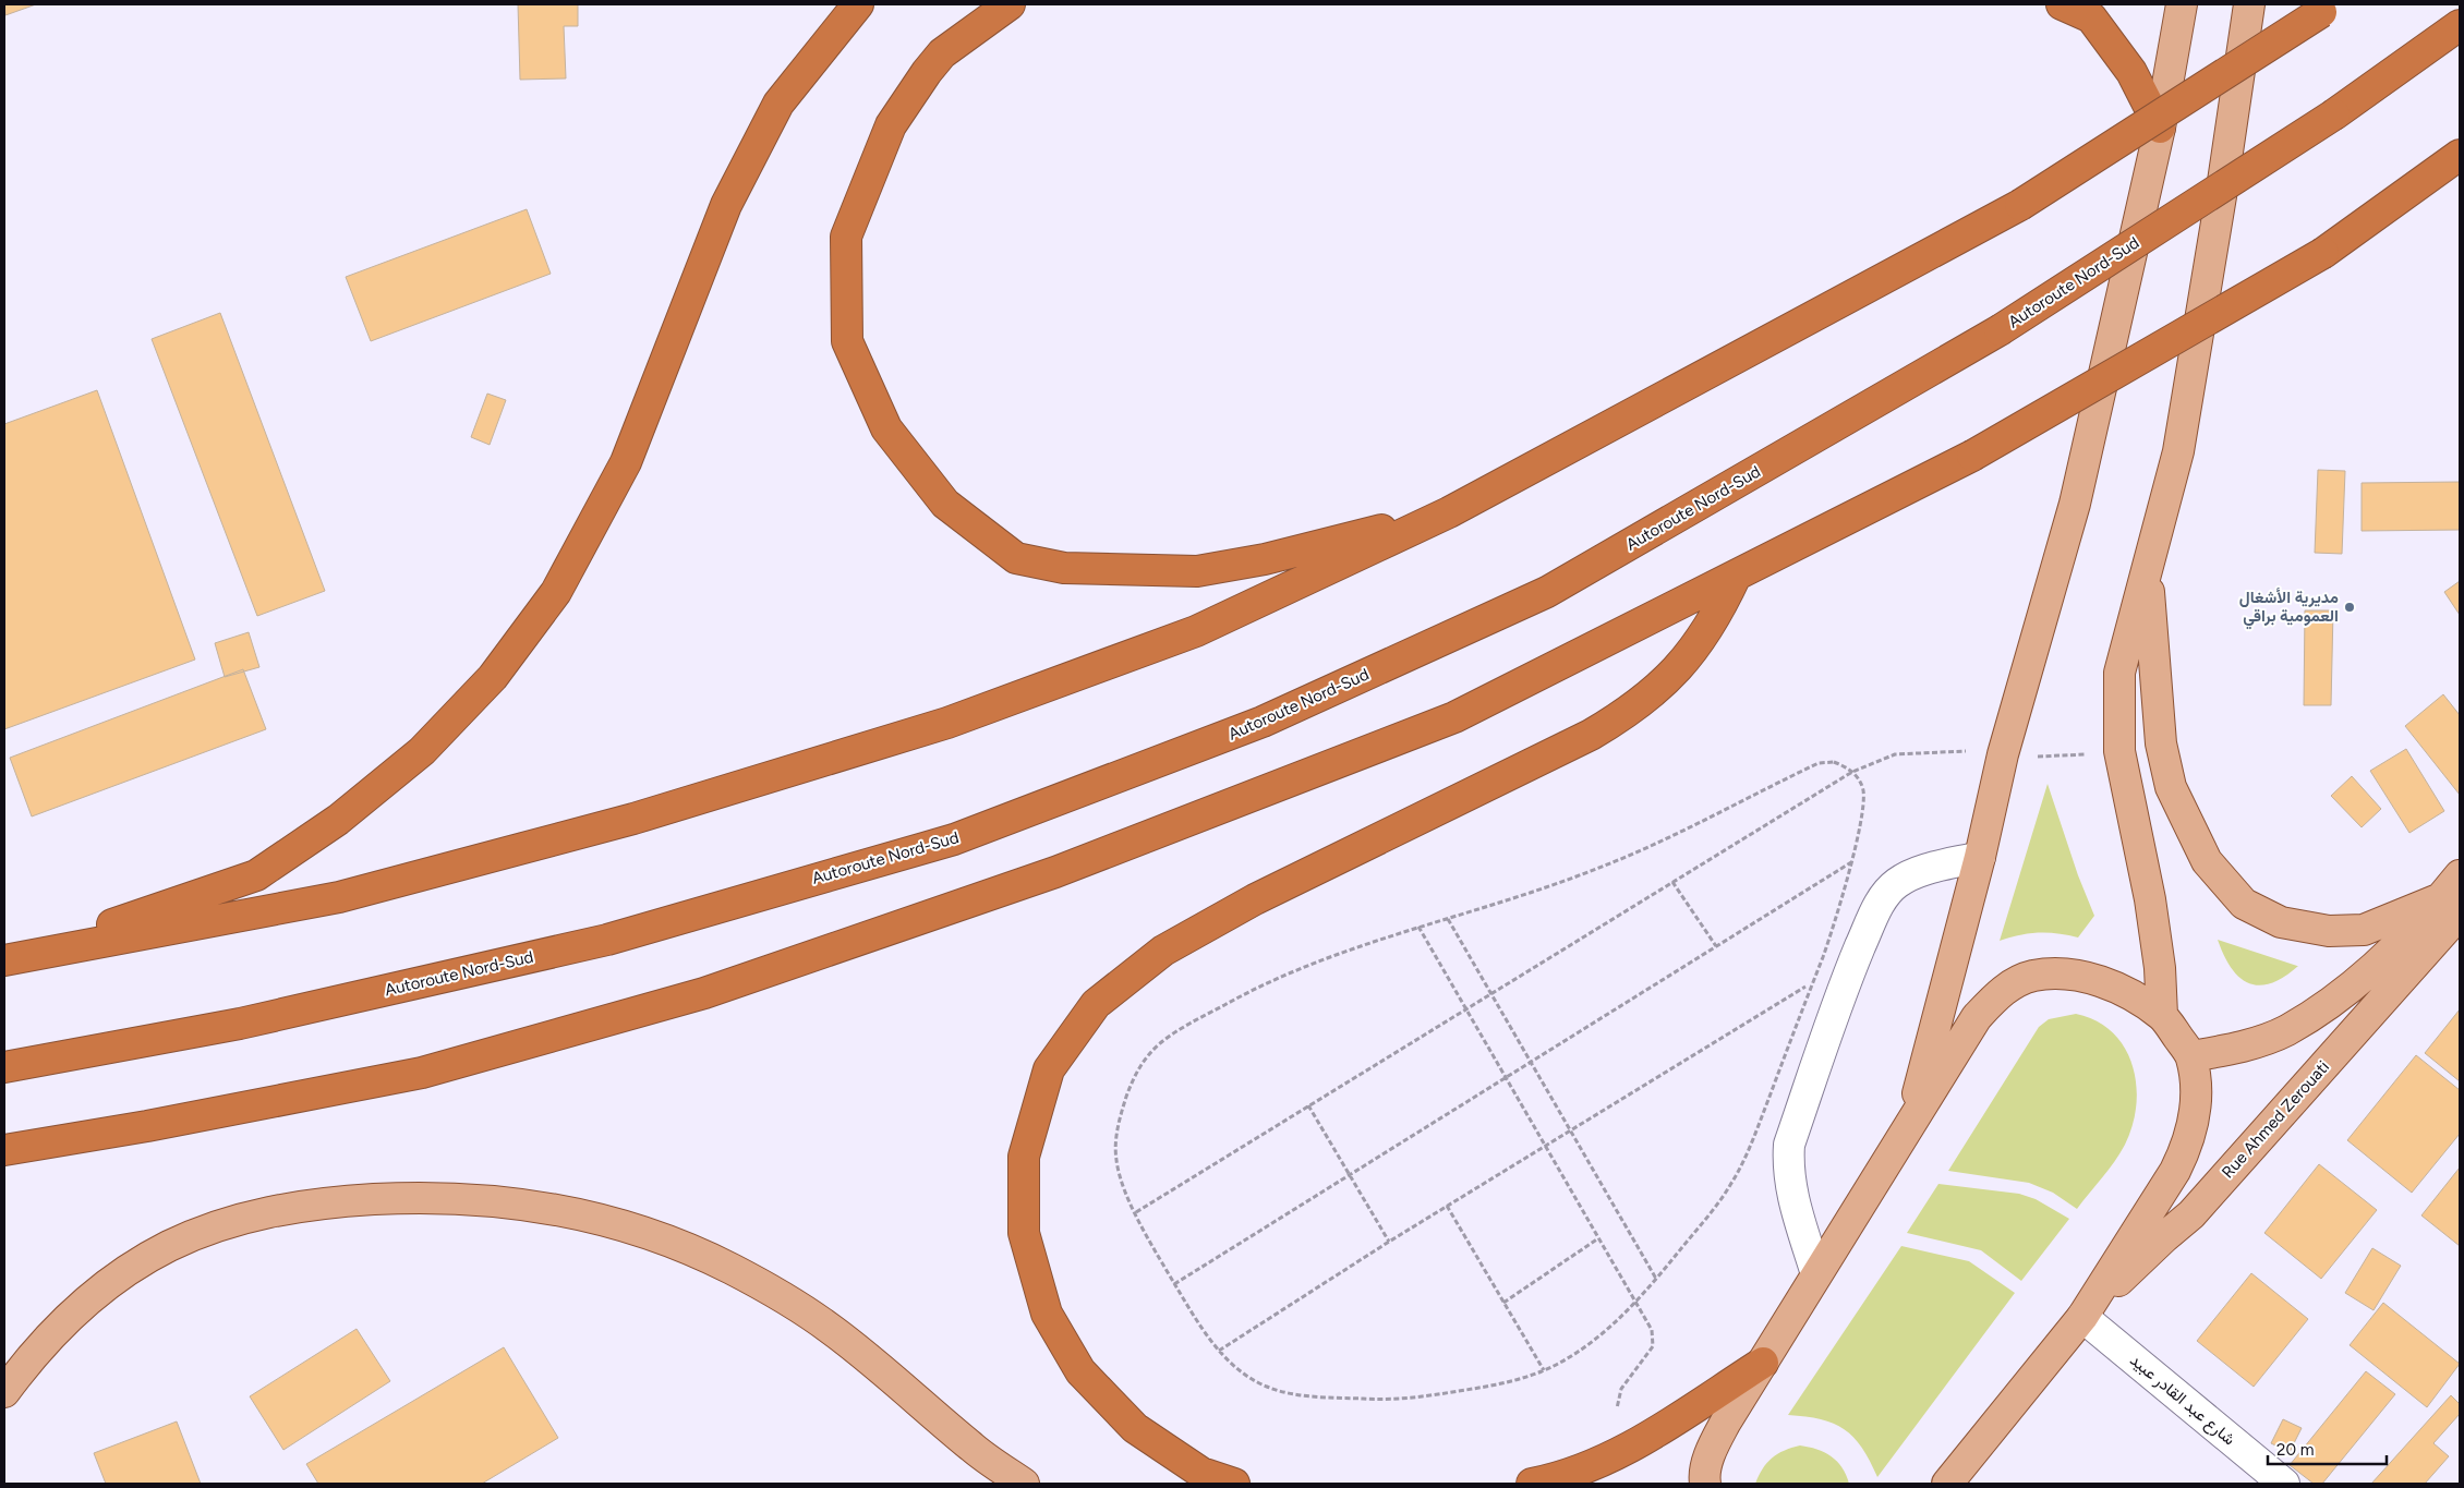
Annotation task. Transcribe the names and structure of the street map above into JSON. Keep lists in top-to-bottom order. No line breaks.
{"streets":{"highway":["Autoroute Nord-Sud"],"main road":["Rue Ahmed Zerouati"],"street":["شارع عبد القادر عبيد"]},"crossings":[["Rue Ahmed Zerouati","شارع عبد القادر عبيد"]],"places":["مديرية الأشغال العمومية براقي"],"scale_bar":"20 m"}
